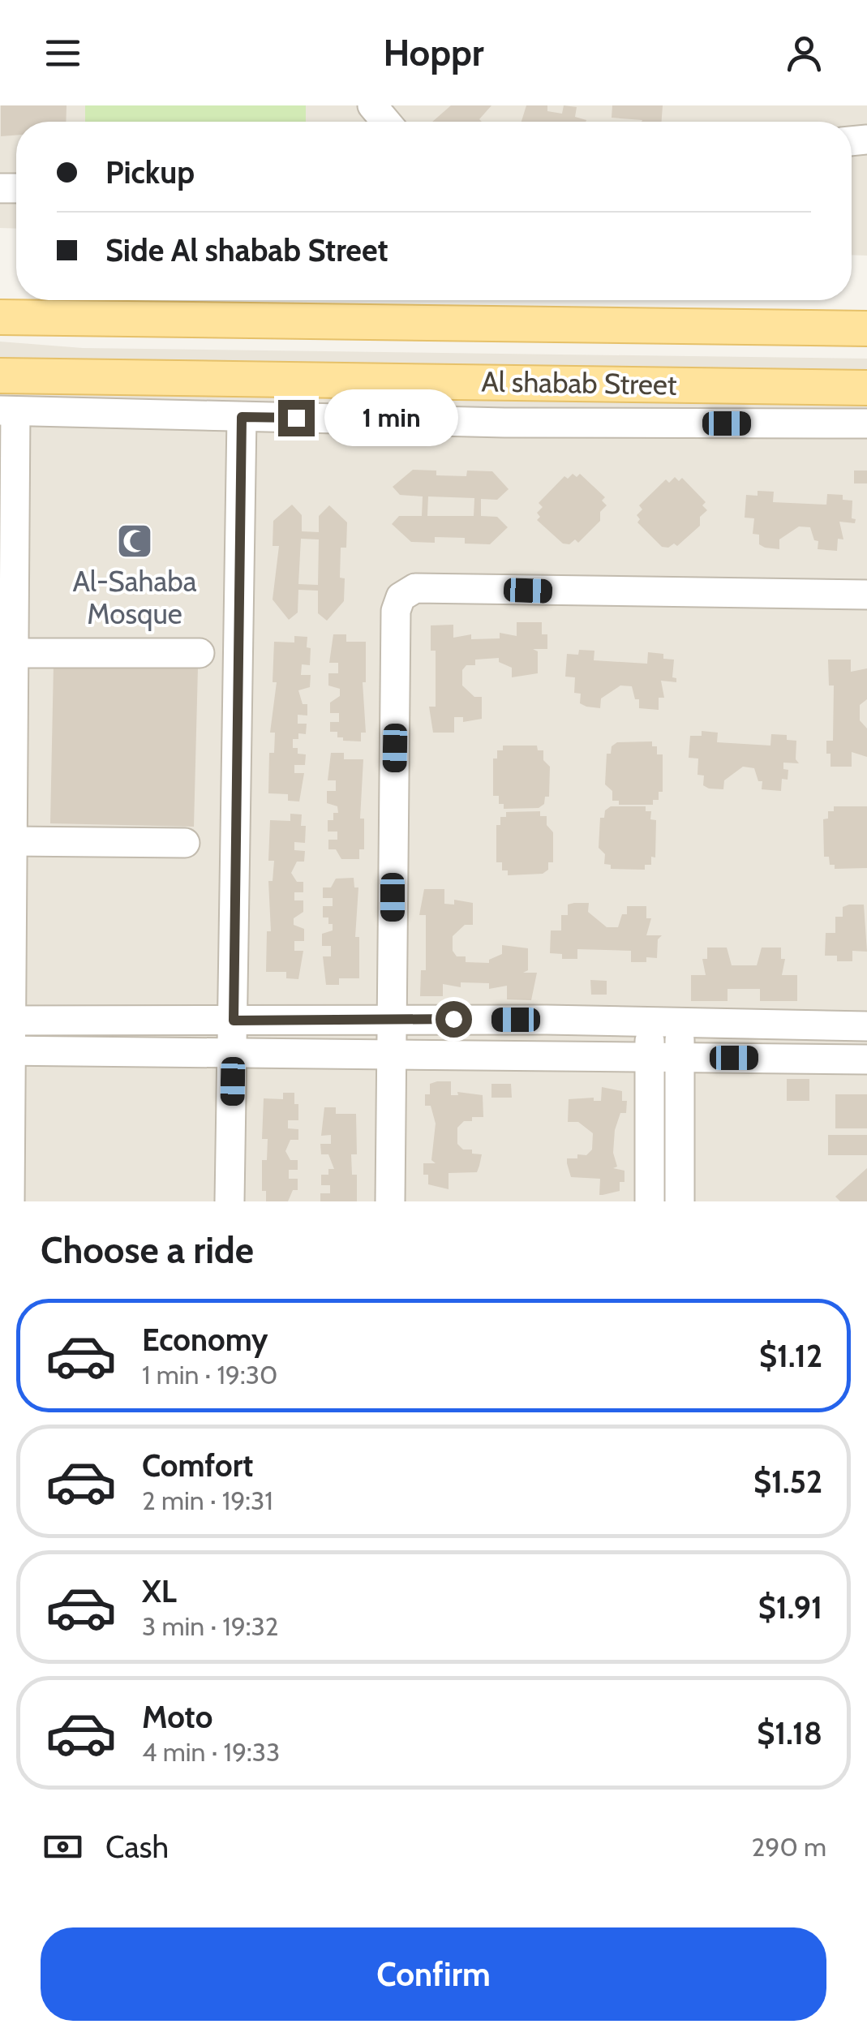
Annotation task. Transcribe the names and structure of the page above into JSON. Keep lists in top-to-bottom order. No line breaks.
{"streets":{"main road":["Al shabab Street"]},"places":{"mosque":["Al-Sahaba Mosque"]},"page":{"header":"Hoppr","banner":["Pickup","Side Al shabab Street"],"bubble":"1 min","heading":"Choose a ride","list":[{"name":"Economy","note":"1 min · 19:30","value":"$1.12"},{"name":"Comfort","note":"2 min · 19:31","value":"$1.52"},{"name":"XL","note":"3 min · 19:32","value":"$1.91"},{"name":"Moto","note":"4 min · 19:33","value":"$1.18"}],"pay":["Cash","290 m"],"buttons":"Confirm"}}
